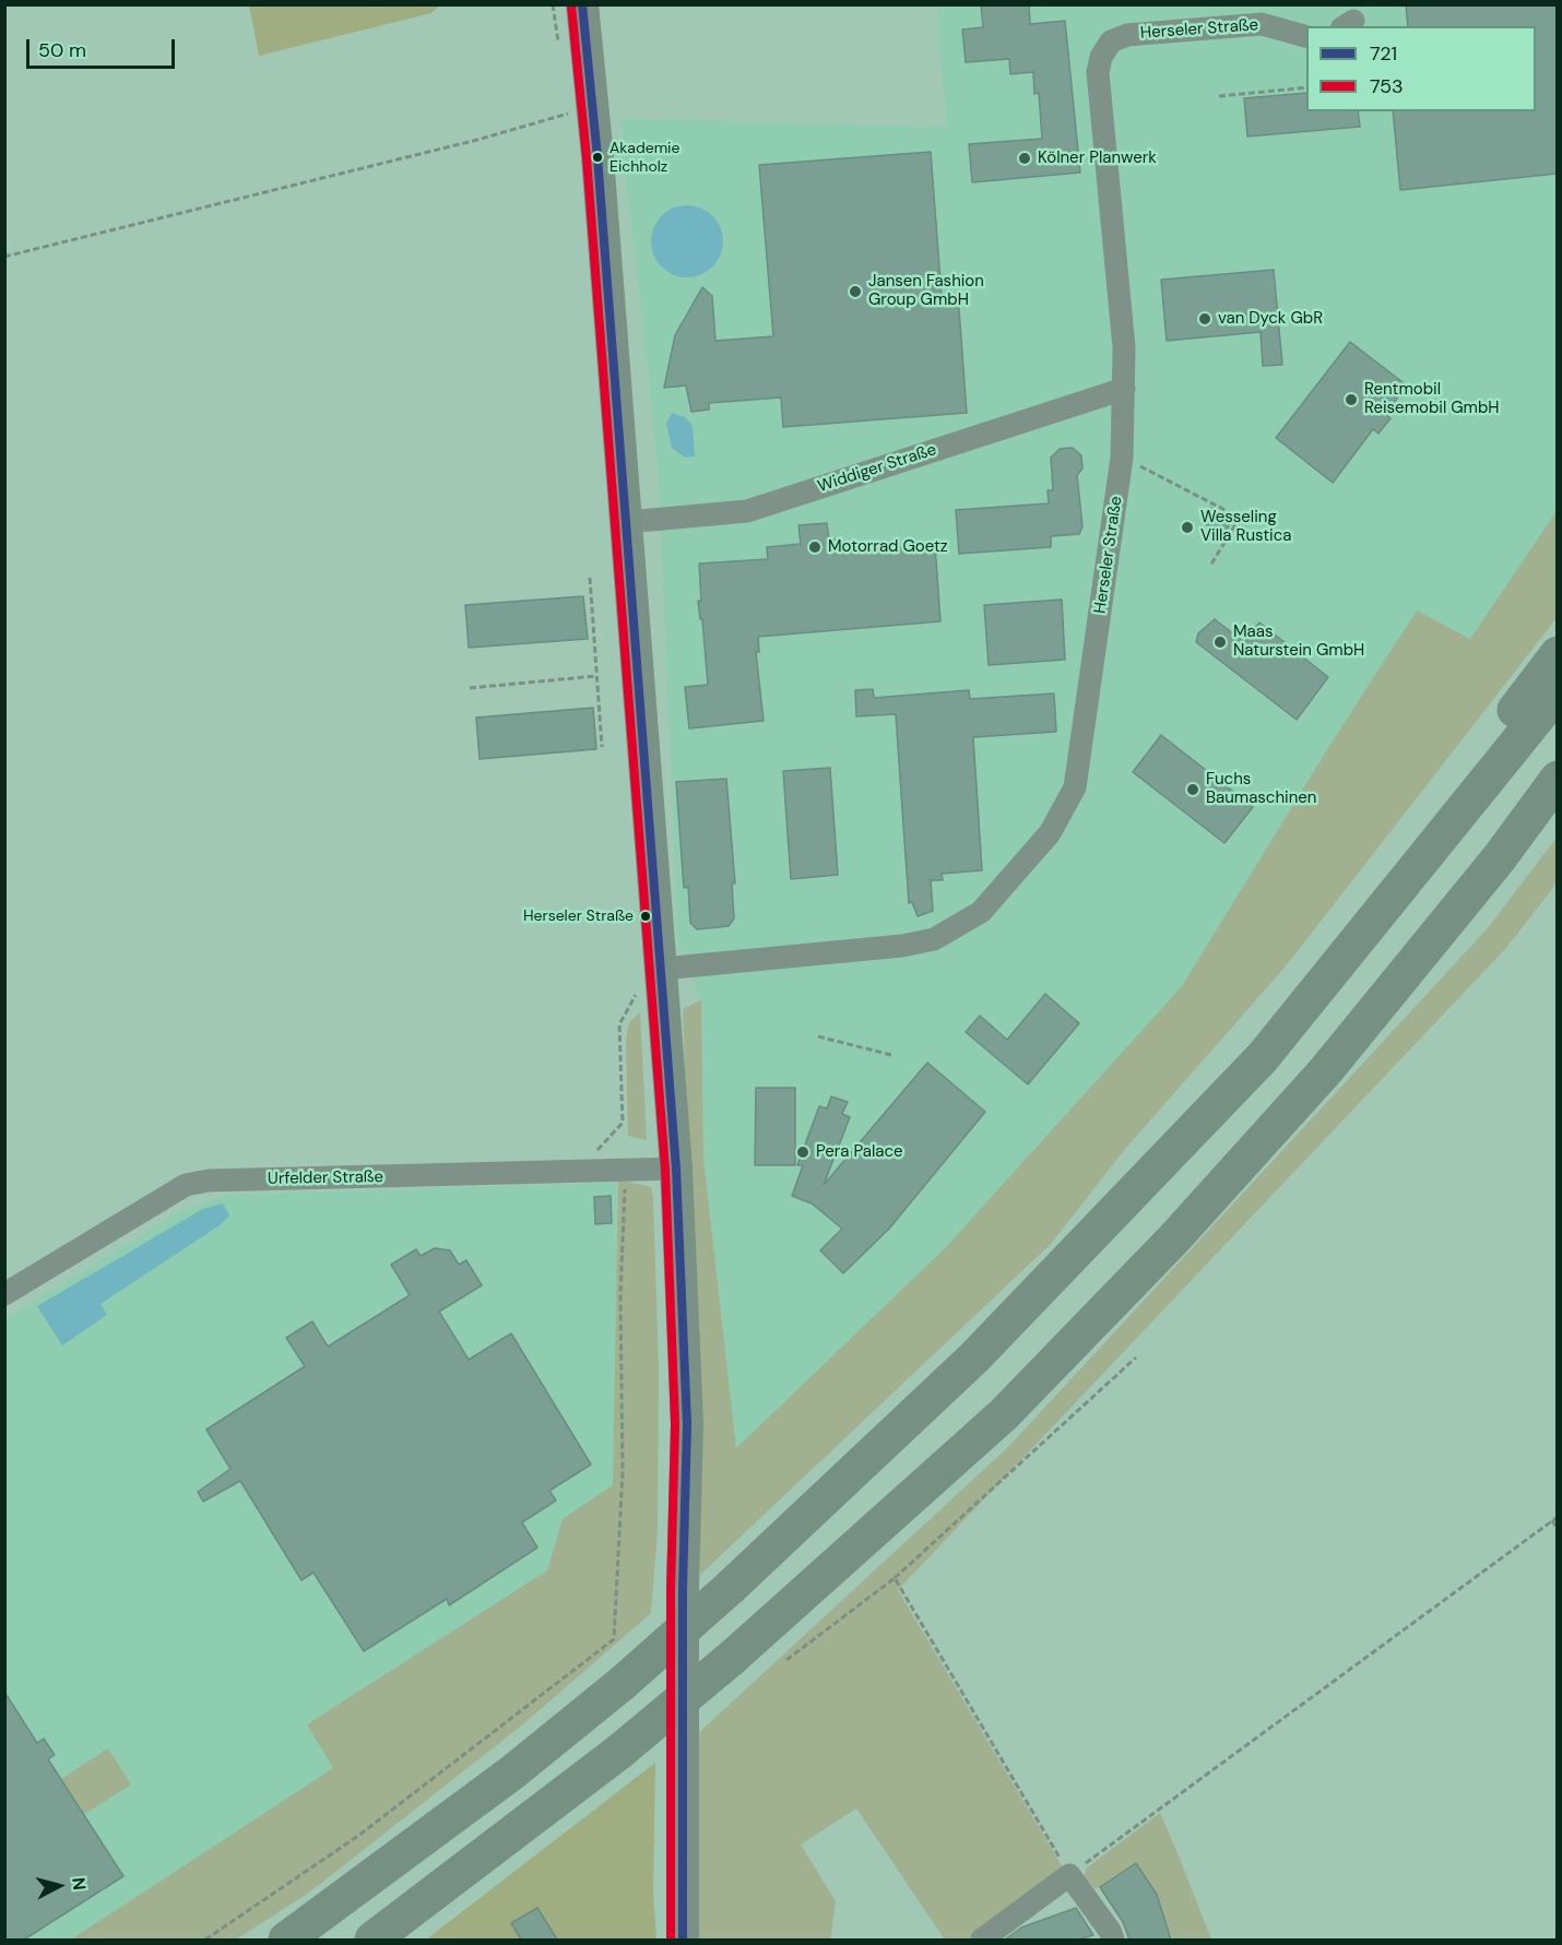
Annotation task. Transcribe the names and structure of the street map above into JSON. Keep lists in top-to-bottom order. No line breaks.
{"streets":{"street":["Herseler Straße","Widdiger Straße","Urfelder Straße"]},"crossings":[["Herseler Straße","Widdiger Straße"]],"places":["Akademie Eichholz","Kölner Planwerk","Jansen Fashion Group GmbH","van Dyck GbR","Rentmobil Reisemobil GmbH","Wesseling Villa Rustica","Motorrad Goetz","Maas Naturstein GmbH","Fuchs Baumaschinen","Herseler Straße","Pera Palace"],"lines":["transit line 721","transit line 753"],"legend":["721","753"],"scale_bar":"50 m","north":"right"}
